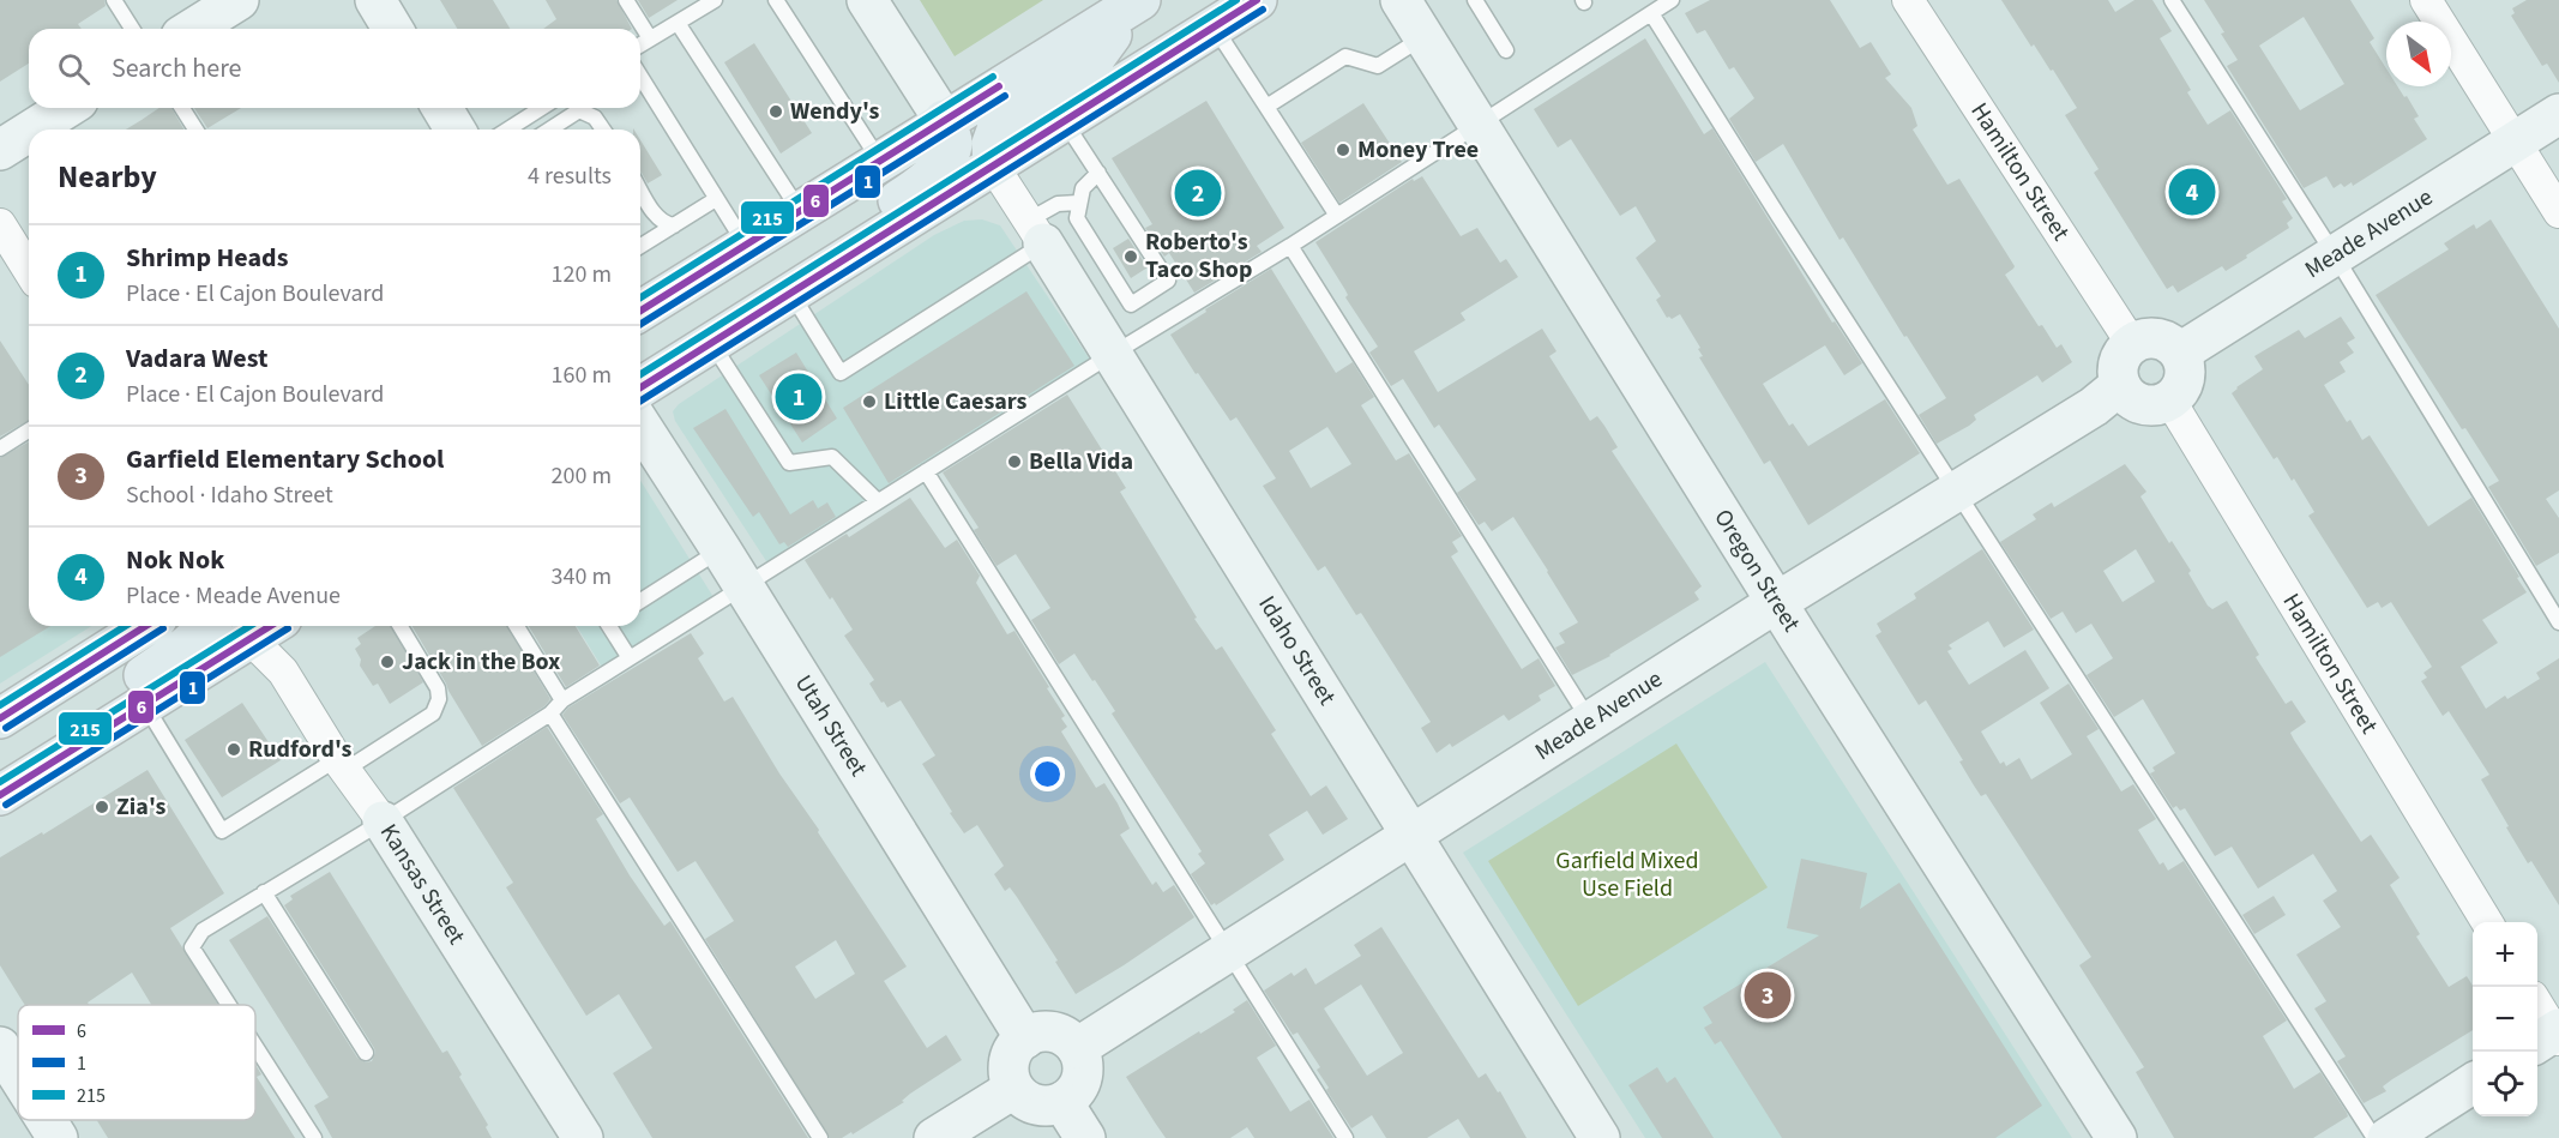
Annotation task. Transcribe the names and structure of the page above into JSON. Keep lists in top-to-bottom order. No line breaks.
{"streets":{"street":["Hamilton Street","Meade Avenue","Oregon Street","Idaho Street","Utah Street","Kansas Street"]},"crossings":[["Hamilton Street","Meade Avenue"],["Meade Avenue","Oregon Street"],["Meade Avenue","Idaho Street"],["Meade Avenue","Utah Street"]],"parks":["Garfield Mixed Use Field"],"places":["Wendy's","Money Tree","Roberto's Taco Shop","Little Caesars","Bella Vida","Jack in the Box","Rudford's","Zia's"],"lines":["transit line 6","transit line 215","transit line 1"],"legend":["6","1","215"],"north":"bottom right","page":{"search":"Search here","heading":["Nearby","4 results"],"pins":["4","2","1","3"],"list":[{"mark":"1","name":"Shrimp Heads","note":"Place · El Cajon Boulevard","value":"120 m"},{"mark":"2","name":"Vadara West","note":"Place · El Cajon Boulevard","value":"160 m"},{"mark":"3","name":"Garfield Elementary School","note":"School · Idaho Street","value":"200 m"},{"mark":"4","name":"Nok Nok","note":"Place · Meade Avenue","value":"340 m"}],"map_buttons":["+","−"]}}
